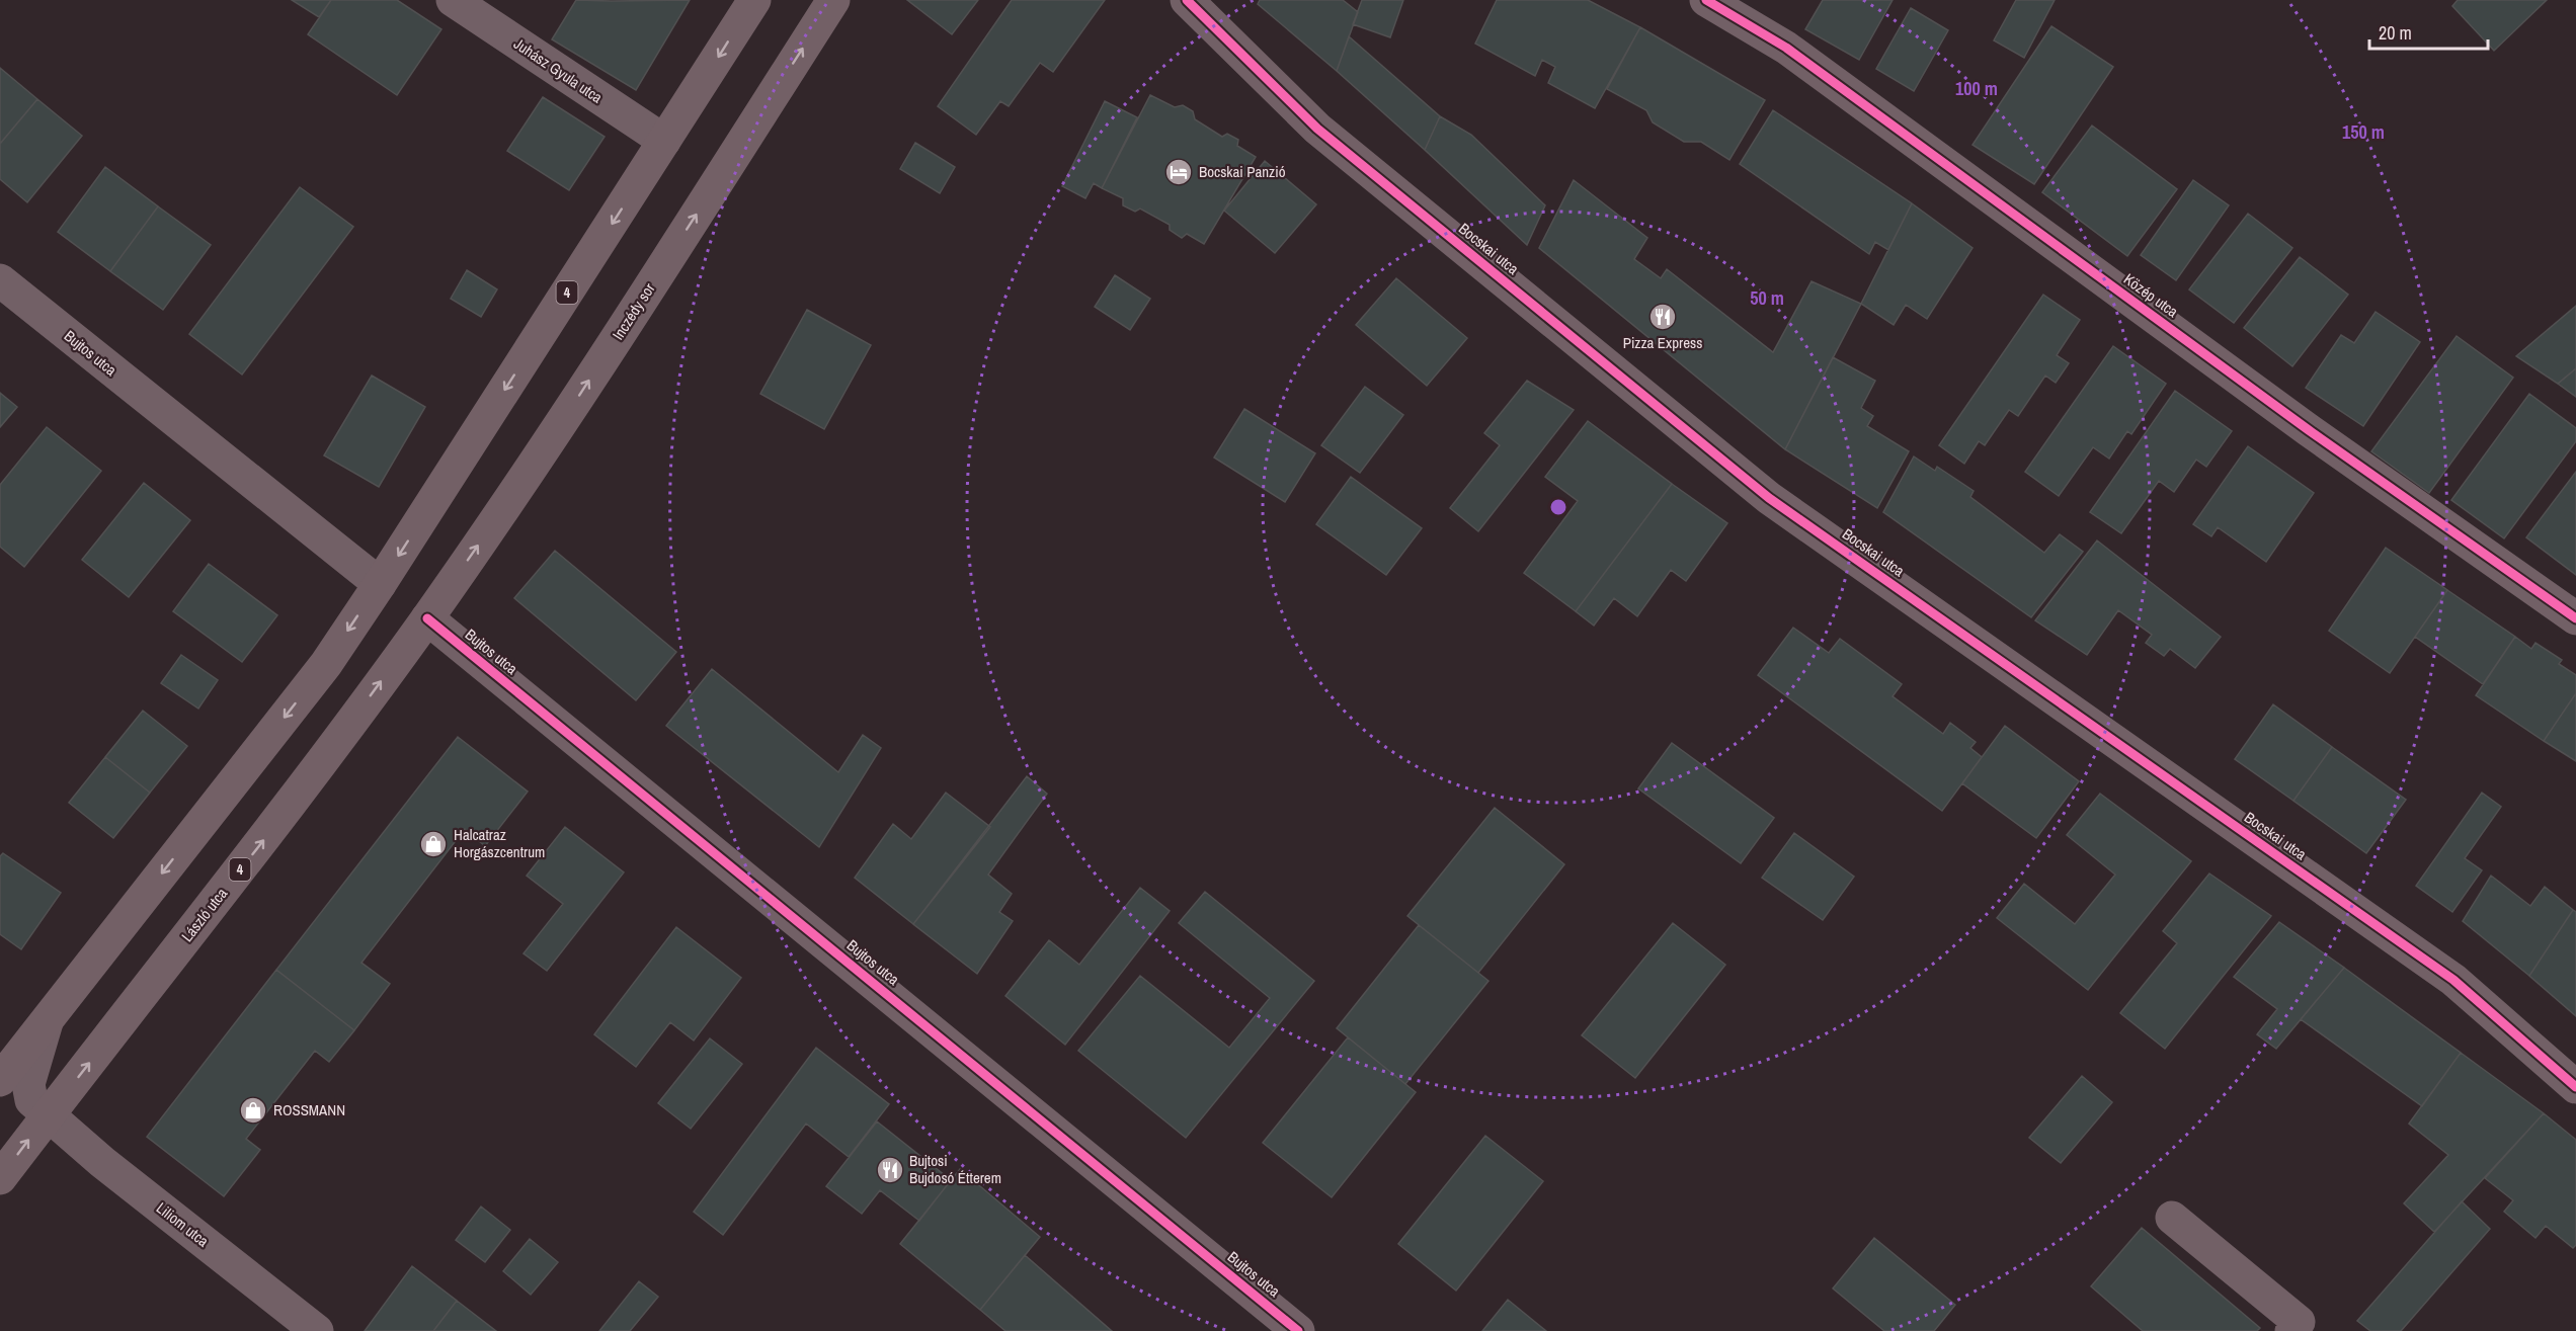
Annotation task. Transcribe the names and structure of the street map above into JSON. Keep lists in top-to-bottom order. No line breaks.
{"streets":{"main road":["4","Inczédy sor","László utca"],"street":["Juhász Gyula utca","Bocskai utca","Közép utca","Bujtos utca","Liliom utca"]},"crossings":[["Juhász Gyula utca","4"],["4","Bujtos utca"],["4","Liliom utca"],["Inczédy sor","Bujtos utca"],["Inczédy sor","László utca"],["Bujtos utca","László utca"],["László utca","Liliom utca"]],"places":{"hotel":["Bocskai Panzió"],"restaurant":["Pizza Express","Bujtosi Bujdosó Étterem"],"shop":["Halcatraz Horgászcentrum","ROSSMANN"]},"scale_bar":"20 m","rings":["100 m","150 m","50 m"]}
